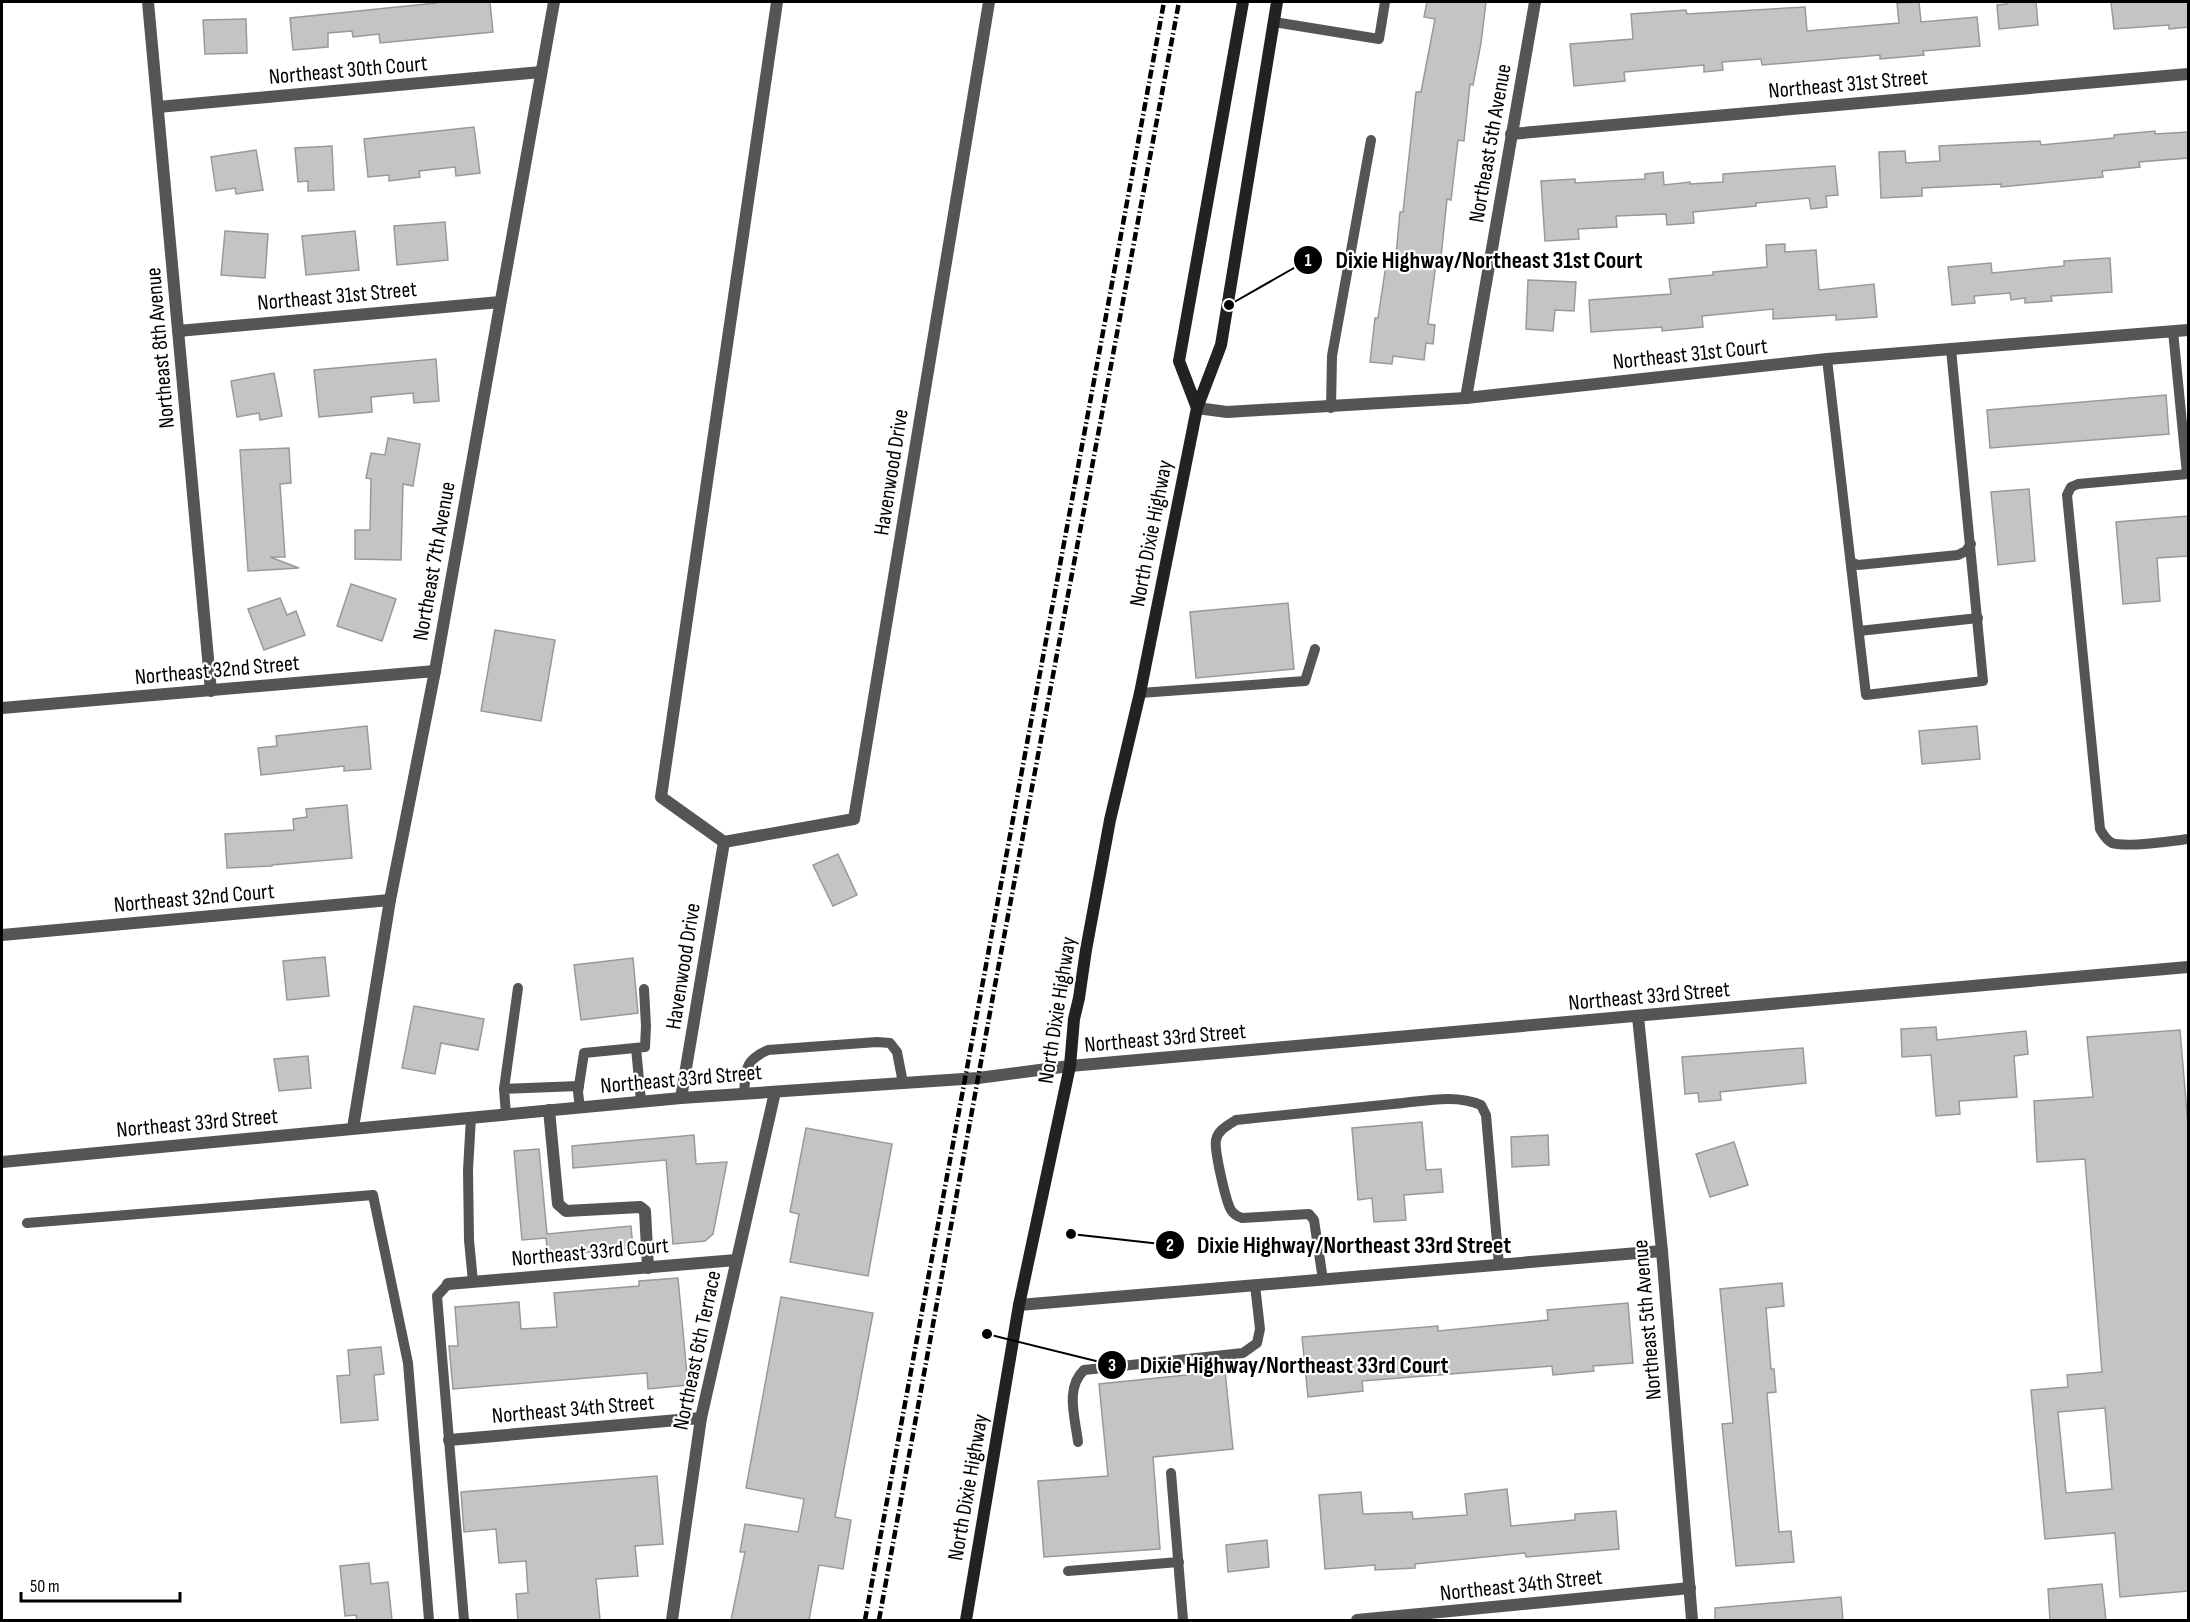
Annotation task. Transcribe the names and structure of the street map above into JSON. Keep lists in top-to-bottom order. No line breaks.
{"streets":{"main road":["North Dixie Highway"],"street":["Northeast 30th Court","Northeast 31st Street","Northeast 5th Avenue","Northeast 8th Avenue","Northeast 31st Court","Havenwood Drive","Northeast 7th Avenue","Northeast 32nd Street","Northeast 32nd Court","Northeast 33rd Street","Northeast 33rd Court","Northeast 6th Terrace","Northeast 34th Street"]},"crossings":[["Northeast 30th Court","Northeast 8th Avenue"],["Northeast 30th Court","Northeast 7th Avenue"],["Northeast 31st Street","Northeast 5th Avenue"],["Northeast 31st Street","Northeast 8th Avenue"],["Northeast 31st Street","Northeast 7th Avenue"],["Northeast 5th Avenue","Northeast 31st Court"],["Northeast 5th Avenue","Northeast 33rd Street"],["Northeast 5th Avenue","Northeast 34th Street"],["Northeast 8th Avenue","Northeast 32nd Street"],["Northeast 31st Court","North Dixie Highway"],["Havenwood Drive","Northeast 33rd Street"],["North Dixie Highway","Northeast 33rd Street"],["Northeast 7th Avenue","Northeast 32nd Street"],["Northeast 7th Avenue","Northeast 32nd Court"],["Northeast 7th Avenue","Northeast 33rd Street"],["Northeast 33rd Street","Northeast 6th Terrace"],["Northeast 33rd Court","Northeast 6th Terrace"],["Northeast 6th Terrace","Northeast 34th Street"]],"places":["Dixie Highway/Northeast 31st Court","Dixie Highway/Northeast 33rd Street","Dixie Highway/Northeast 33rd Court"],"scale_bar":"50 m"}
